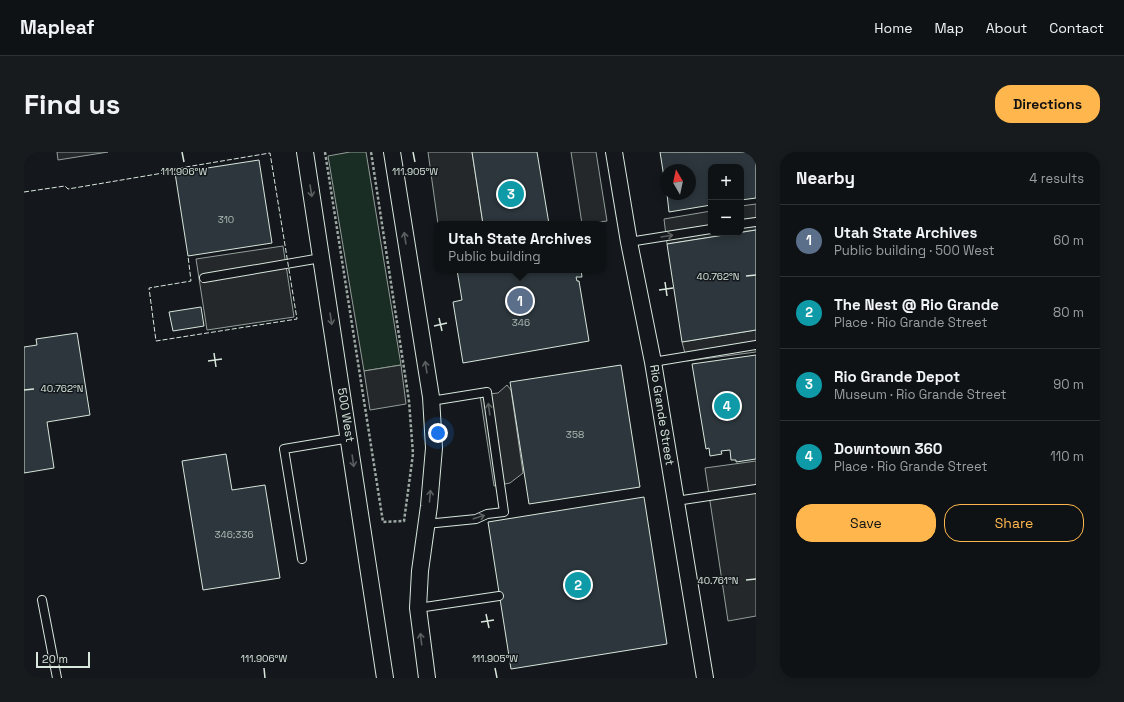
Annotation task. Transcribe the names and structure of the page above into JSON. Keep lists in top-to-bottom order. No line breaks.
{"streets":{"street":["500 West","Rio Grande Street"]},"house_numbers":["310","346","358","346;336"],"scale_bar":"20 m","north":"top","page":{"header":"Mapleaf","nav":["Home","Map","About","Contact"],"buttons":["Directions",["Save","Share"]],"title":"Find us","heading":["Nearby","4 results"],"map_buttons":["+","−"],"pins":["3","1","4","2"],"list":[{"mark":"1","name":"Utah State Archives","note":"Public building · 500 West","value":"60 m"},{"mark":"2","name":"The Nest @ Rio Grande","note":"Place · Rio Grande Street","value":"80 m"},{"mark":"3","name":"Rio Grande Depot","note":"Museum · Rio Grande Street","value":"90 m"},{"mark":"4","name":"Downtown 360","note":"Place · Rio Grande Street","value":"110 m"}],"popup":["Utah State Archives","Public building"],"scale":"20 m"},"coordinates":["111.906°W","111.905°W","40.762°N","40.761°N"]}
